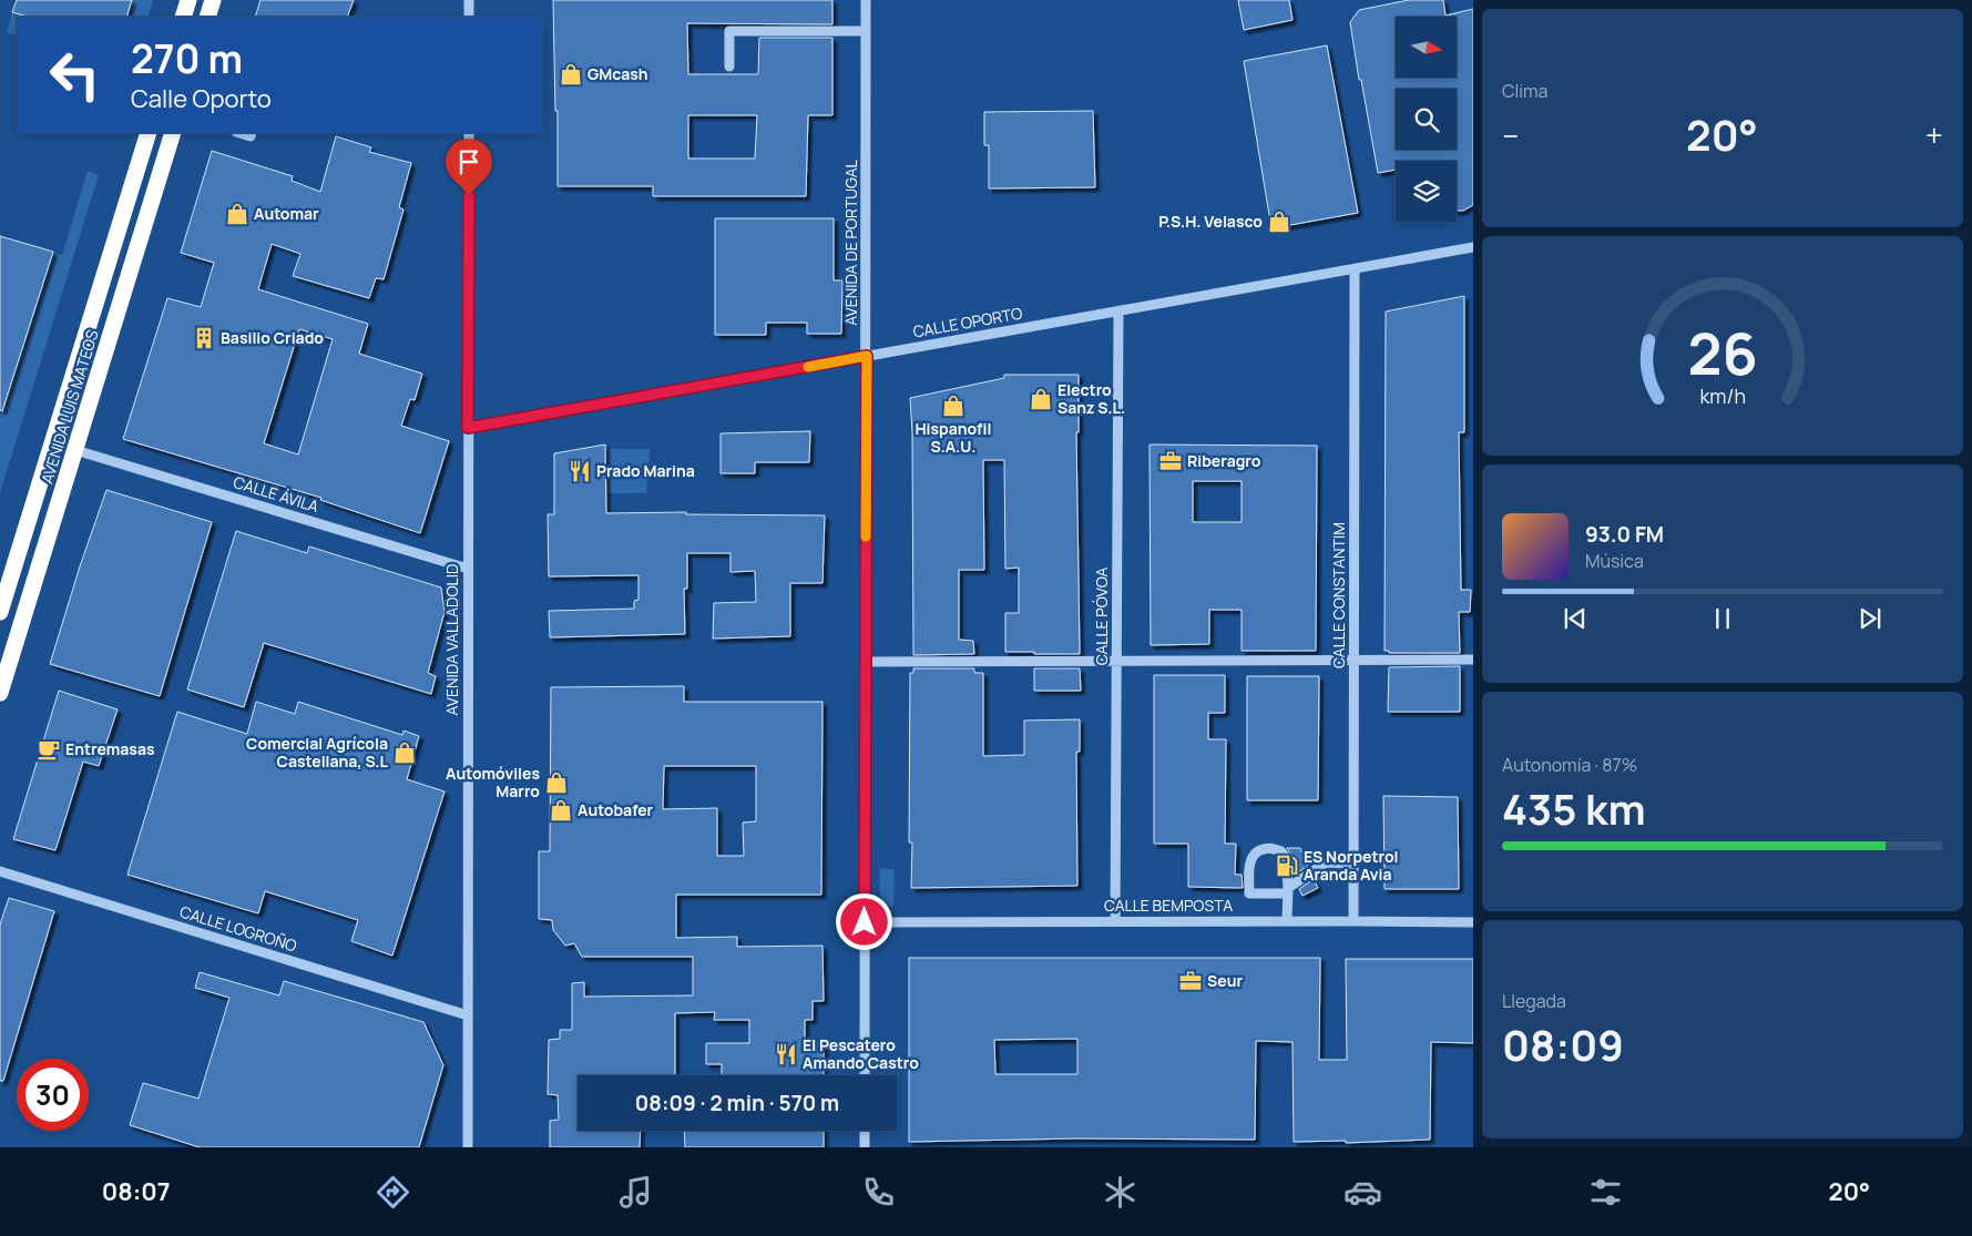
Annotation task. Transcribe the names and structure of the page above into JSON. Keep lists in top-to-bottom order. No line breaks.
{"streets":{"highway":["AVENIDA LUIS MATEOS"],"street":["AVENIDA DE PORTUGAL","CALLE OPORTO","CALLE ÁVILA","CALLE CONSTANTIM","CALLE PÓVOA","AVENIDA VALLADOLID","CALLE BEMPOSTA","CALLE LOGROÑO"]},"crossings":[["AVENIDA DE PORTUGAL","CALLE OPORTO"],["AVENIDA DE PORTUGAL","CALLE BEMPOSTA"],["CALLE OPORTO","CALLE CONSTANTIM"],["CALLE OPORTO","CALLE PÓVOA"],["CALLE OPORTO","AVENIDA VALLADOLID"],["AVENIDA LUIS MATEOS","CALLE ÁVILA"],["CALLE ÁVILA","AVENIDA VALLADOLID"],["CALLE CONSTANTIM","CALLE BEMPOSTA"],["CALLE PÓVOA","CALLE BEMPOSTA"],["AVENIDA VALLADOLID","CALLE LOGROÑO"]],"places":{"shop":["GMcash","Automar","P.S.H. Velasco","Electro Sanz S.L.","Hispanofil S.A.U.","Comercial Agrícola Castellana, S.L","Automóviles Marro","Autobafer"],"building":["Basilio Criado"],"office":["Riberagro","Seur"],"restaurant":["Prado Marina","El Pescatero Amando Castro"],"cafe":["Entremasas"],"fuel station":["ES Norpetrol Aranda Avia"]},"north":"right","page":{"tile":["Clima",["Autonomía · 87%","435 km"],["Llegada","08:09"]],"turn":["270 m","Calle Oporto"],"heat":["−","20°","+"],"song":["93.0 FM","Música"],"limit":"30","trip":"08:09 · 2 min · 570 m","tabs":["08:07","20°"],"gauge":["26","km/h"]}}
